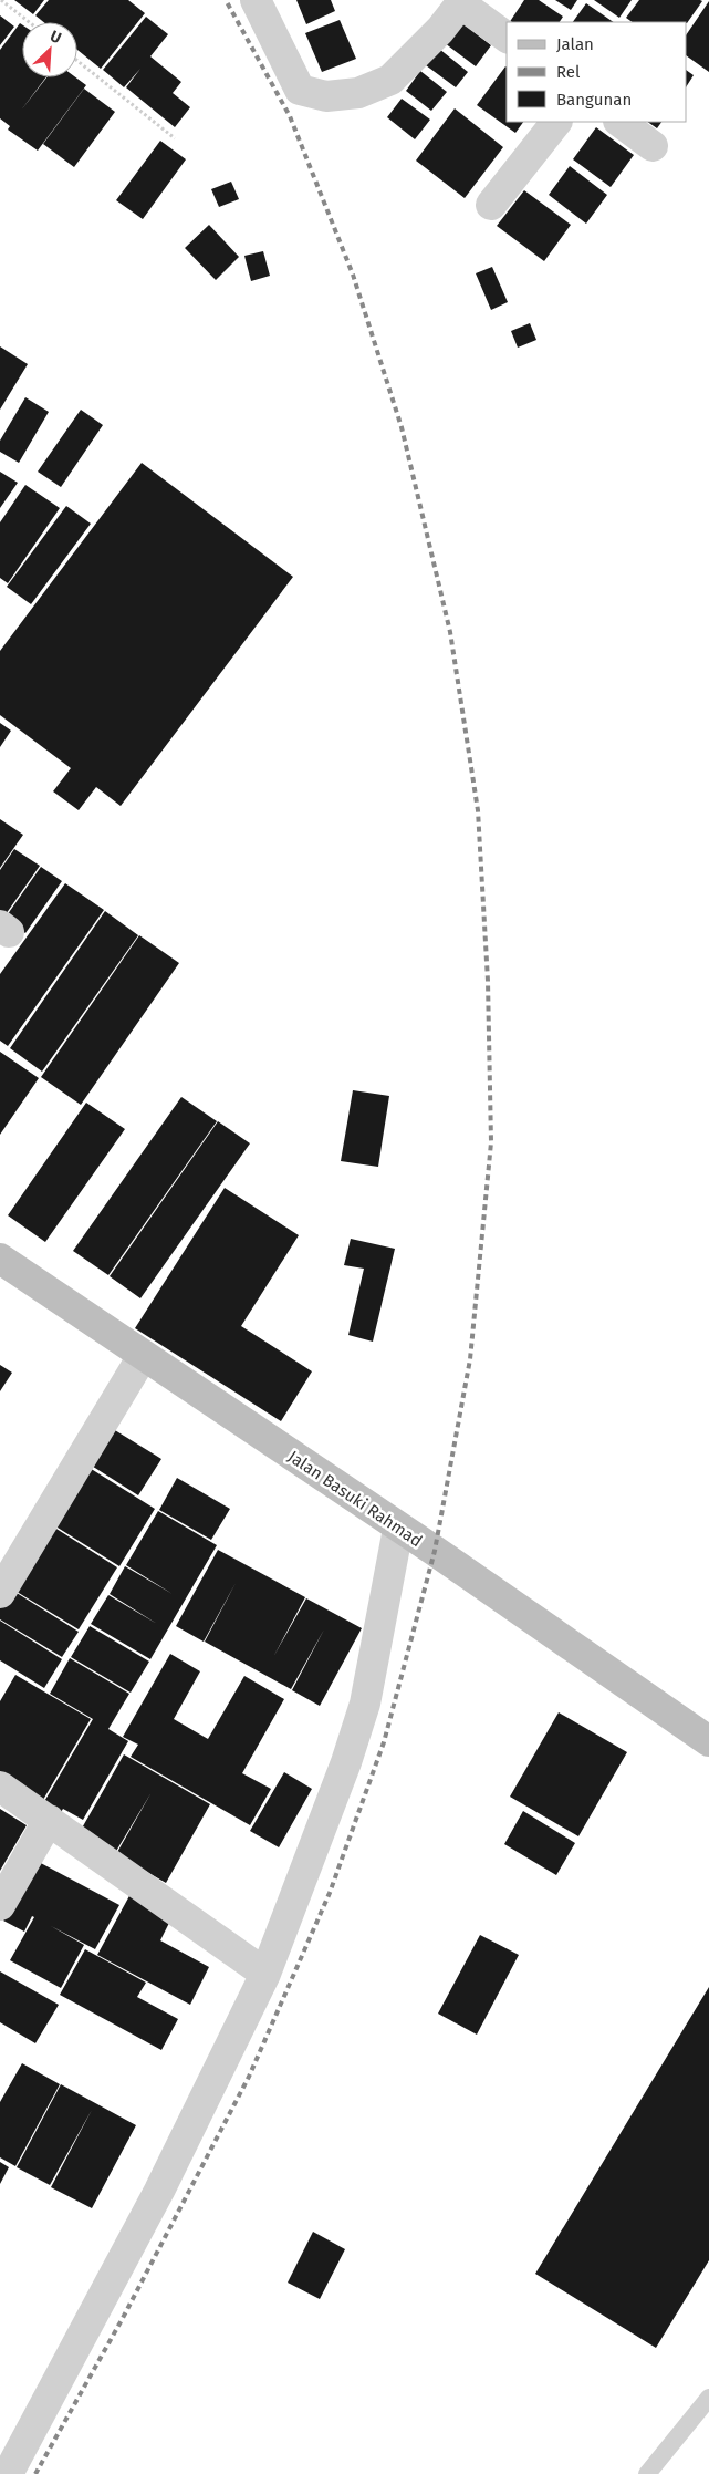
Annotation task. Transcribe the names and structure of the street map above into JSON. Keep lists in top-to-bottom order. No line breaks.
{"streets":{"main road":["Jalan Basuki Rahmad"]},"legend":["Jalan","Rel","Bangunan"],"north":"top right"}
